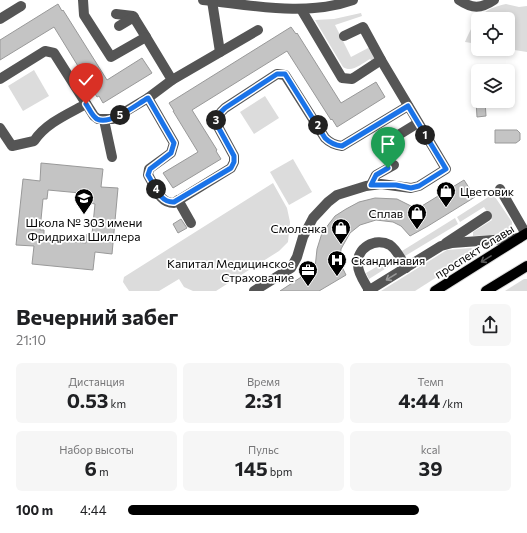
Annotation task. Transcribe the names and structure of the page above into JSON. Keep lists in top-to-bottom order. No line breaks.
{"streets":{"main road":["проспект Славы"]},"places":{"shop":["Цветовик","Сплав","Смоленка"],"school or university":["Школа № 303 имени Фридриха Шиллера"],"hospital":["Скандинавия"],"office":["Капитал Медицинское Страхование"]},"page":{"pins":["5","3","2","1","4"],"heading":["Вечерний забег","21:10"],"stats":[["Дистанция","0.53 km"],["Время","2:31"],["Темп","4:44 /km"],["Набор высоты","6 m"],["Пульс","145 bpm"],["kcal","39"]],"list":[{"name":"100 m","note":"4:44"}]}}
